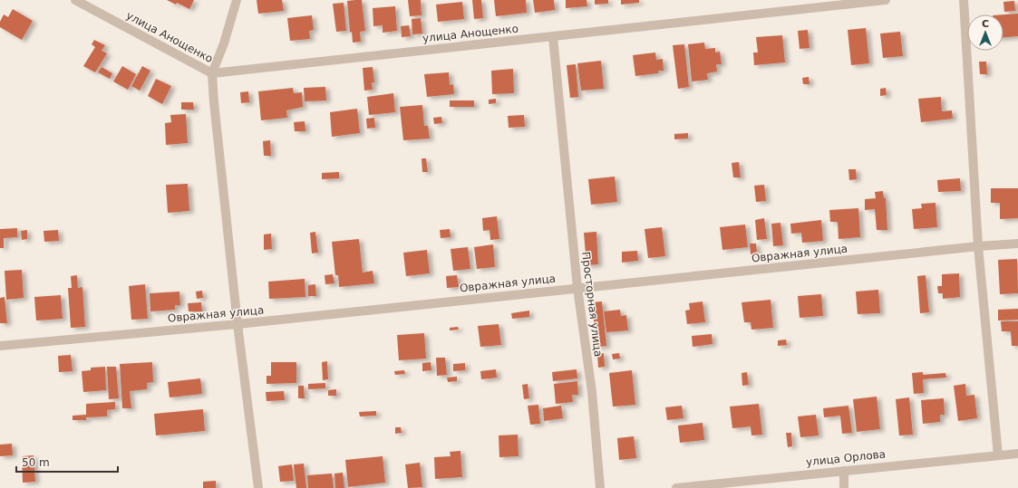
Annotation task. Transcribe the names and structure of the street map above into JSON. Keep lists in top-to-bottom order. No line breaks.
{"streets":{"street":["улица Анощенко","Овражная улица","Просторная улица","улица Орлова"]},"crossings":[["улица Анощенко","Просторная улица"],["Овражная улица","Просторная улица"]],"scale_bar":"50 m","north":"top"}
